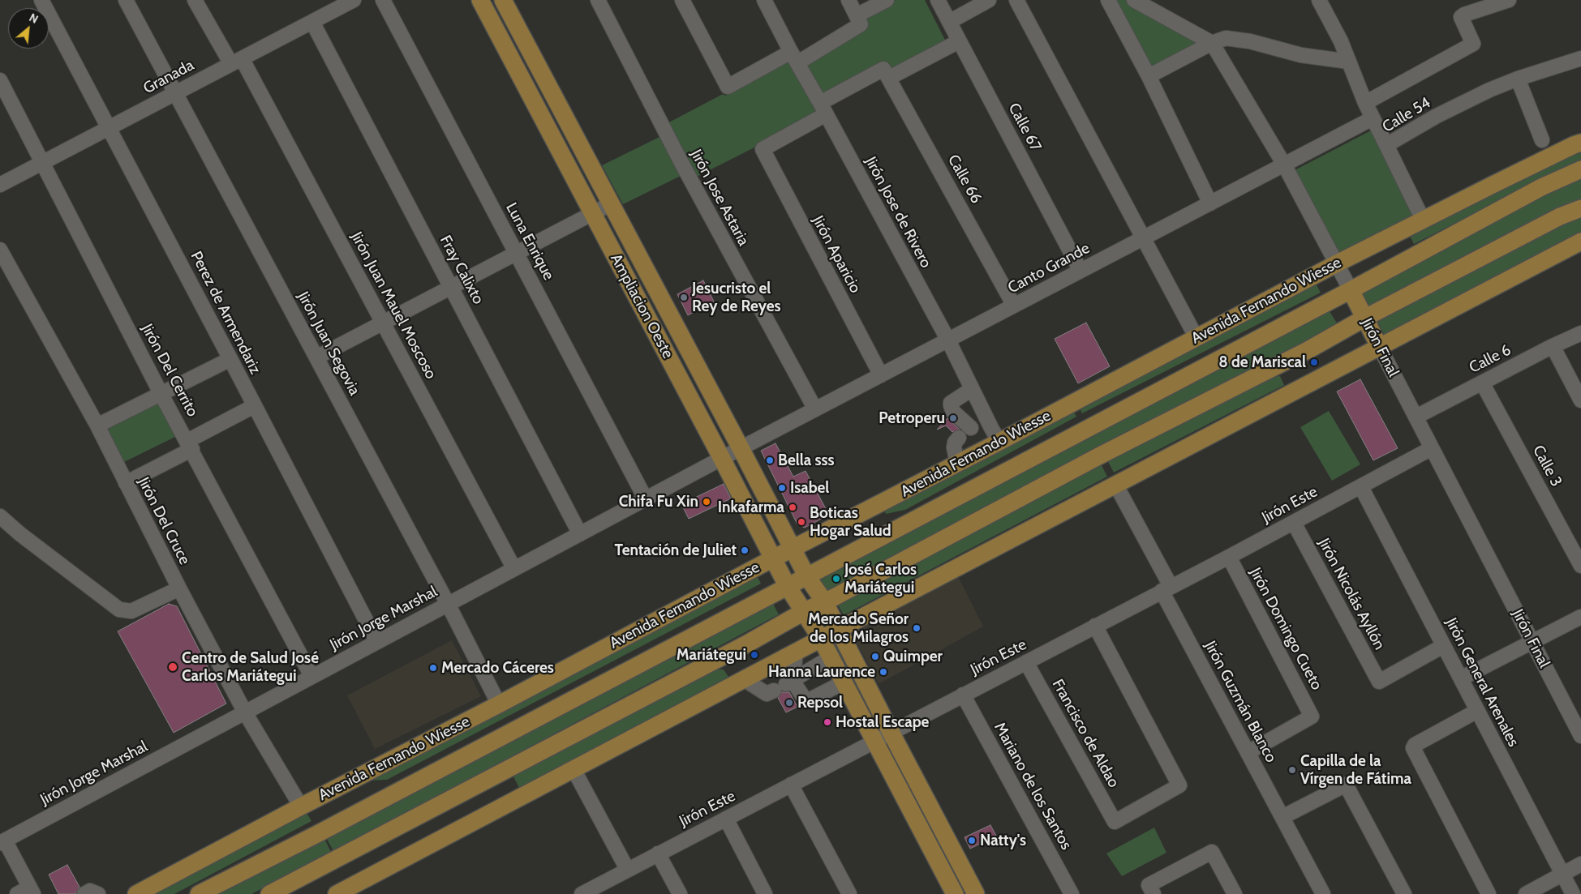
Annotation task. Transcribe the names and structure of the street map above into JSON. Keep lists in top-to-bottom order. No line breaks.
{"streets":{"main road":["Avenida Fernando Wiesse","Ampliacion Oeste","Jirón Final"],"street":["Granada","Calle 54","Calle 67","Calle 66","Jirón Jose Astaria","Jirón Jose de Rivero","Luna Enrique","Jirón Aparicio","Canto Grande","Fray Calixto","Jirón Juan Mauel Moscoso","Perez de Armendariz","Jirón Juan Segovia","Calle 6","Jirón Del Cerrito","Calle 3","Jirón Este","Jirón Del Cruce","Jirón Nicolás Ayllón","Jirón Jorge Marshal","Jirón Domingo Cueto","Jirón General Arenales","Jirón Guzmán Blanco","Francisco de Aldao","Mariano de los Santos"]},"crossings":[["Granada","Fray Calixto"],["Granada","Jirón Juan Mauel Moscoso"],["Granada","Perez de Armendariz"],["Granada","Jirón Juan Segovia"],["Granada","Jirón Del Cerrito"],["Calle 54","Avenida Fernando Wiesse"],["Calle 67","Canto Grande"],["Calle 66","Canto Grande"],["Jirón Jose Astaria","Canto Grande"],["Jirón Jose de Rivero","Jirón Aparicio"],["Jirón Jose de Rivero","Canto Grande"],["Jirón Jose de Rivero","Avenida Fernando Wiesse"],["Luna Enrique","Jirón Jorge Marshal"],["Jirón Aparicio","Canto Grande"],["Canto Grande","Ampliacion Oeste"],["Canto Grande","Jirón Final"],["Canto Grande","Jirón Jorge Marshal"],["Fray Calixto","Jirón Jorge Marshal"],["Avenida Fernando Wiesse","Ampliacion Oeste"],["Avenida Fernando Wiesse","Jirón Juan Segovia"],["Avenida Fernando Wiesse","Jirón Final"],["Avenida Fernando Wiesse","Jirón Del Cruce"],["Jirón Juan Mauel Moscoso","Jirón Jorge Marshal"],["Ampliacion Oeste","Jirón Este"],["Ampliacion Oeste","Jirón Jorge Marshal"],["Perez de Armendariz","Jirón Jorge Marshal"],["Jirón Juan Segovia","Jirón Jorge Marshal"],["Jirón Final","Calle 6"],["Jirón Final","Jirón Este"],["Calle 6","Calle 3"],["Jirón Del Cerrito","Jirón Jorge Marshal"],["Jirón Este","Jirón Nicolás Ayllón"],["Jirón Este","Jirón Domingo Cueto"],["Jirón Este","Jirón General Arenales"],["Jirón Este","Jirón Guzmán Blanco"],["Jirón Este","Francisco de Aldao"],["Jirón Este","Mariano de los Santos"],["Jirón Del Cruce","Jirón Jorge Marshal"],["Jirón Nicolás Ayllón","Jirón General Arenales"],["Jirón Domingo Cueto","Jirón Guzmán Blanco"]],"places":["Jesucristo el Rey de Reyes","8 de Mariscal","Petroperu","Bella sss","Isabel","Chifa Fu Xin","Inkafarma","Boticas Hogar Salud","Tentación de Juliet","José Carlos Mariátegui","Mercado Señor de los Milagros","Mariátegui","Quimper","Centro de Salud José Carlos Mariátegui","Mercado Cáceres","Hanna Laurence","Repsol","Hostal Escape","Capilla de la Vírgen de Fátima","Natty's"],"north":"top right"}
